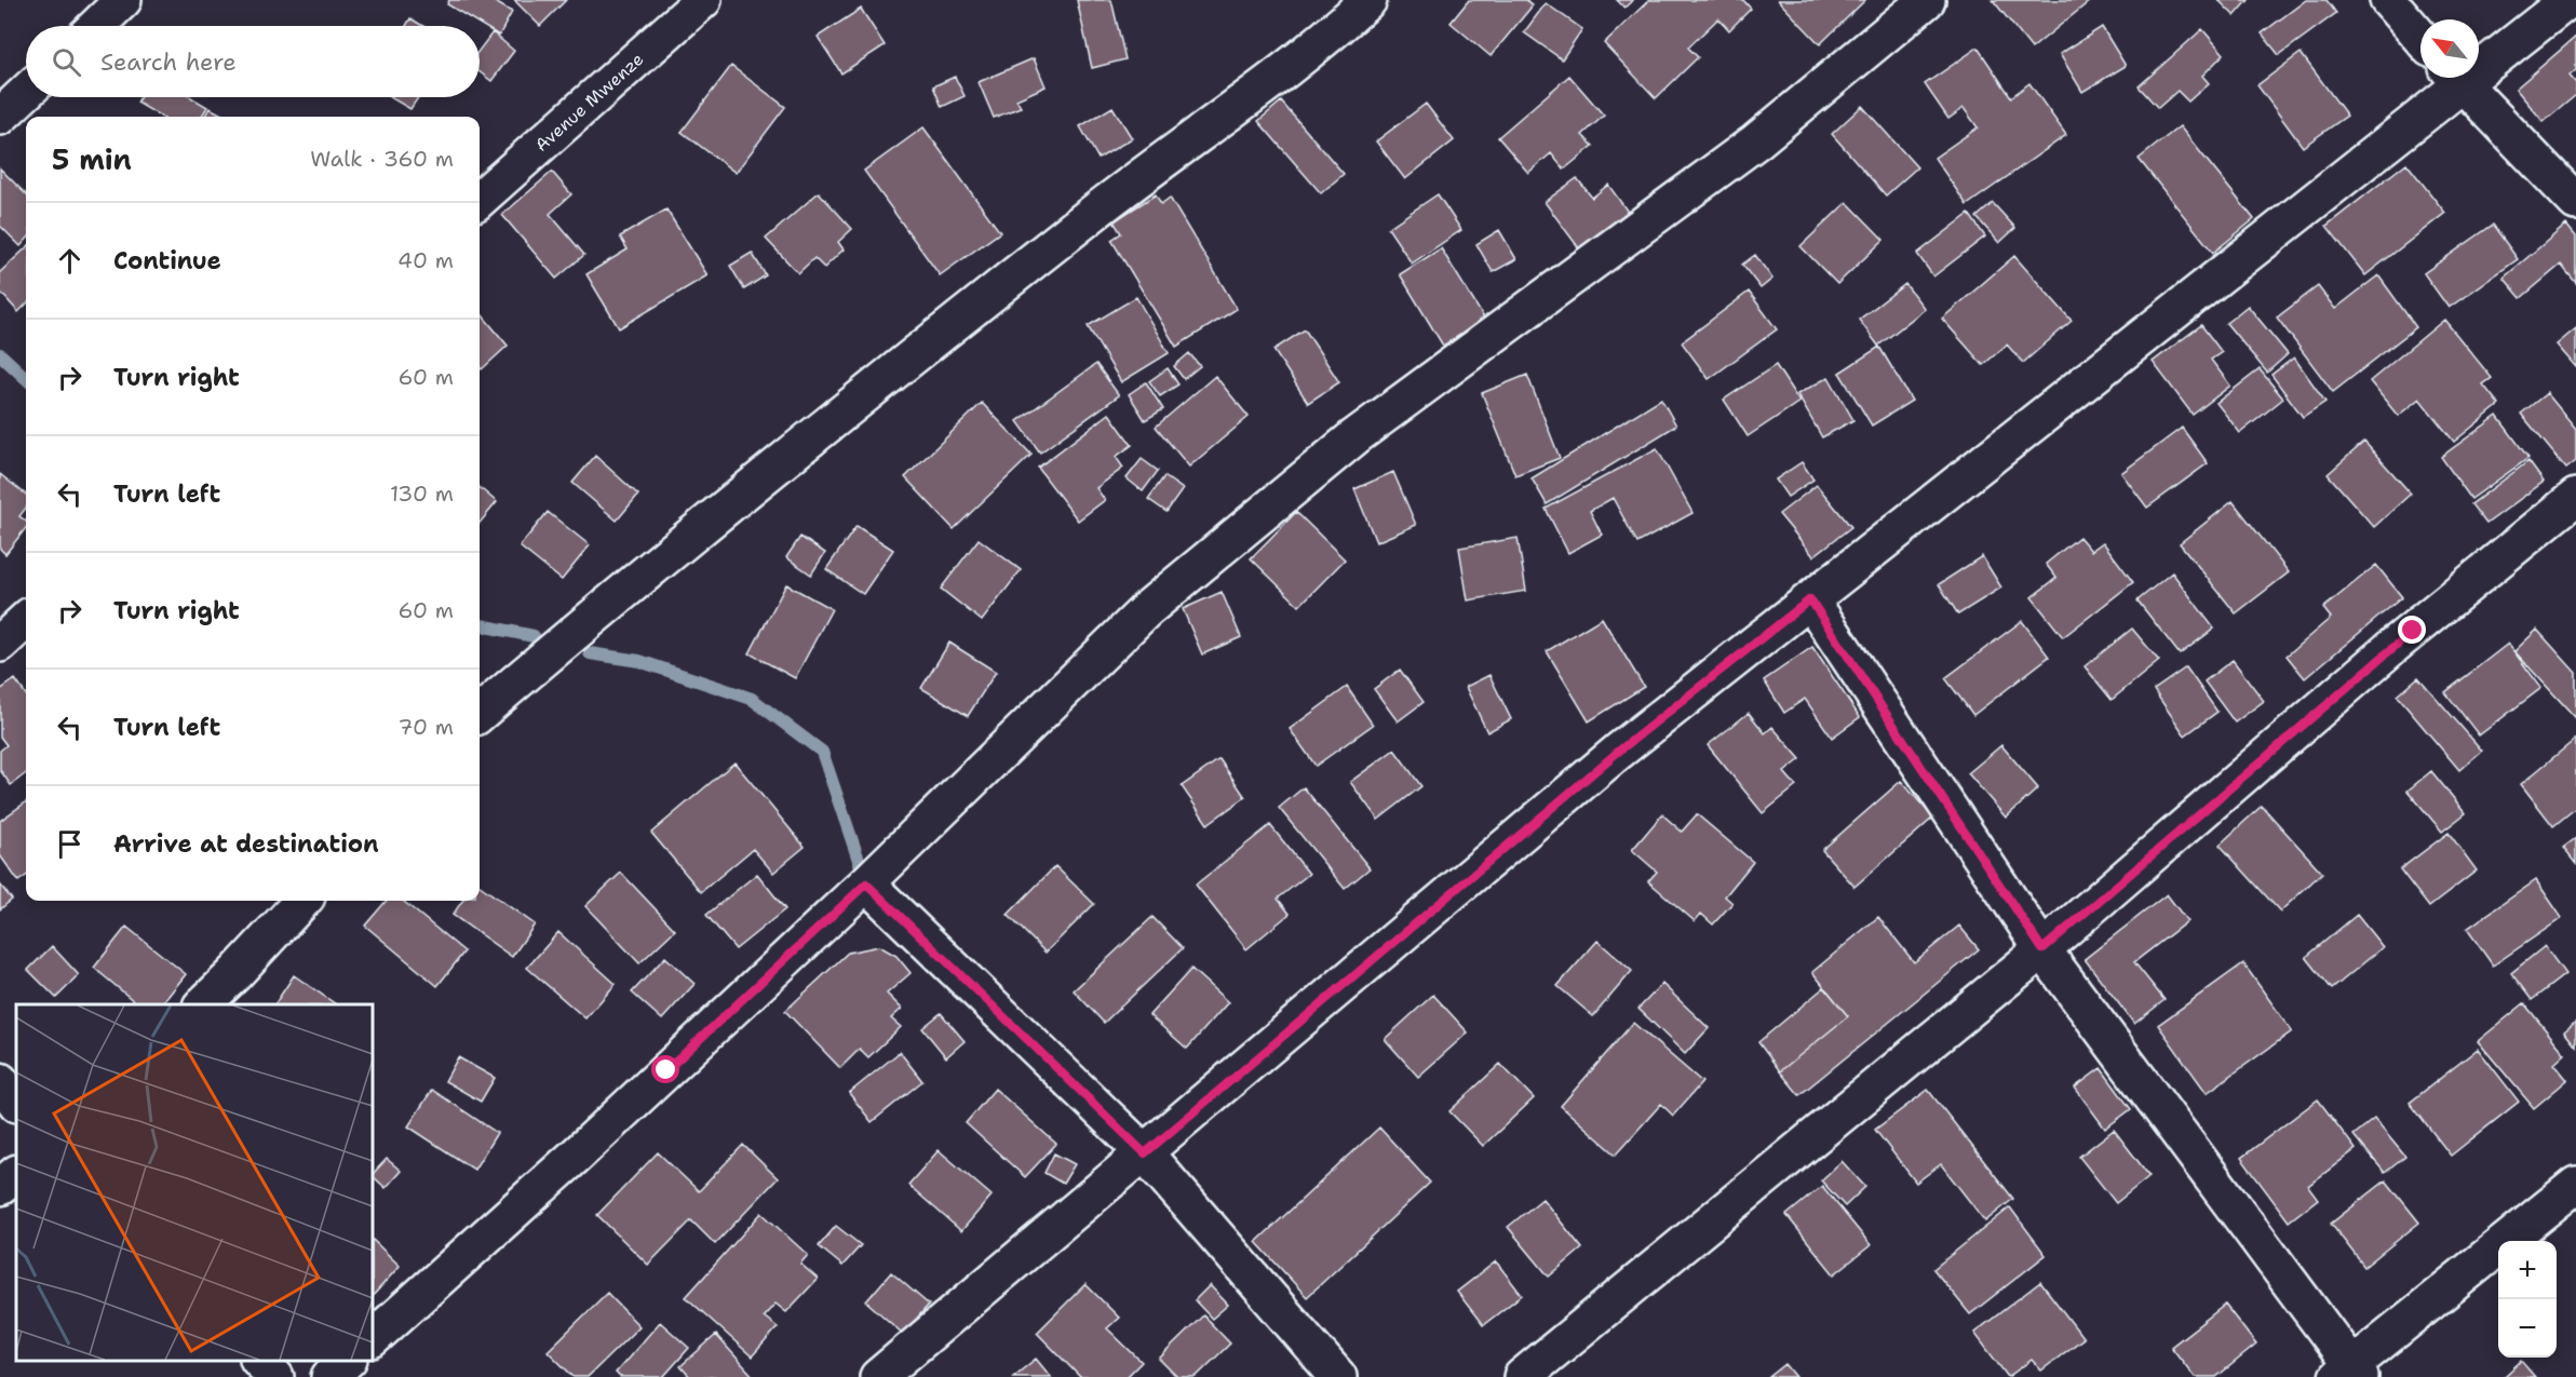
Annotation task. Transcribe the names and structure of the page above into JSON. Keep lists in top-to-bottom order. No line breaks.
{"streets":{"street":["Avenue Mwenze"]},"north":"top left","page":{"search":"Search here","heading":["5 min","Walk · 360 m"],"list":[["Continue","40 m"],["Turn right","60 m"],["Turn left","130 m"],["Turn right","60 m"],["Turn left","70 m"],"Arrive at destination"],"map_buttons":["+","−"]}}
